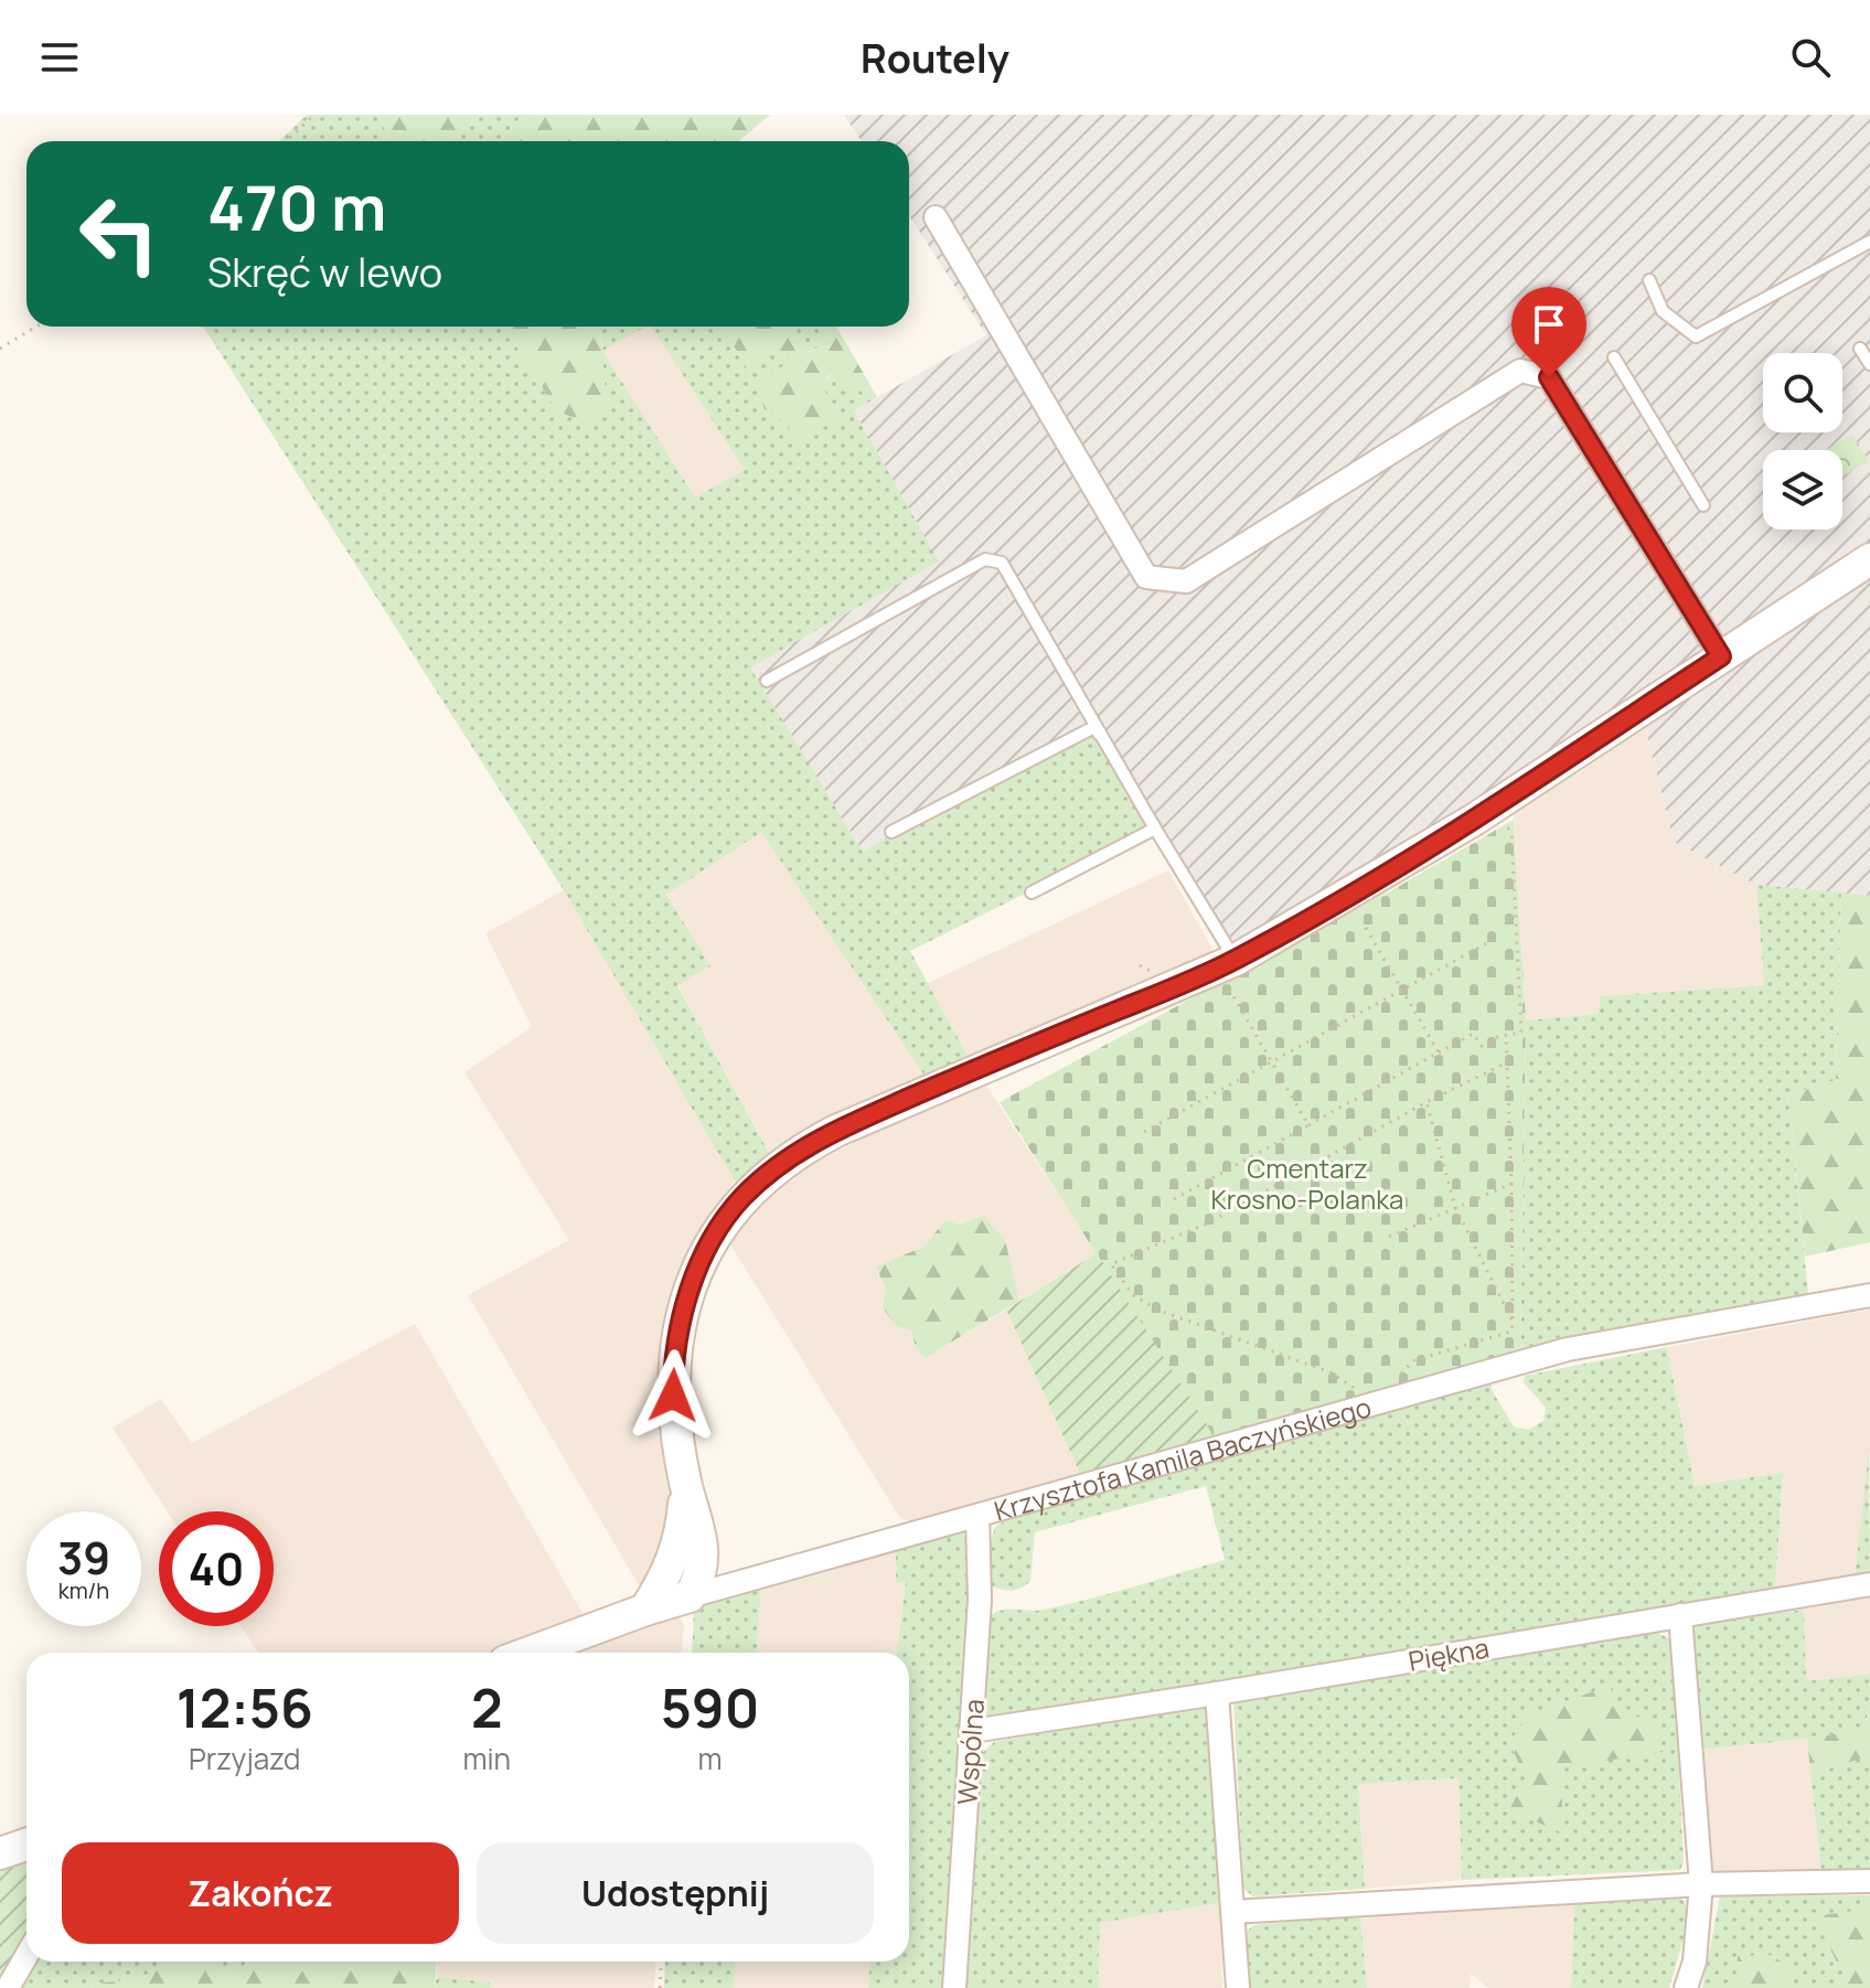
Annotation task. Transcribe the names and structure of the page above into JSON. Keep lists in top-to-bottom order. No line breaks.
{"streets":{"street":["Krzysztofa Kamila Baczyńskiego","Piękna","Wspólna"]},"crossings":[["Krzysztofa Kamila Baczyńskiego","Wspólna"],["Piękna","Wspólna"]],"parks":["Cmentarz Krosno-Polanka"],"page":{"header":"Routely","turn":["470 m","Skręć w lewo"],"speed":"39 km/h","limit":"40","eta":["12:56","Przyjazd","2","min","590","m"],"buttons":["Zakończ","Udostępnij"]}}
